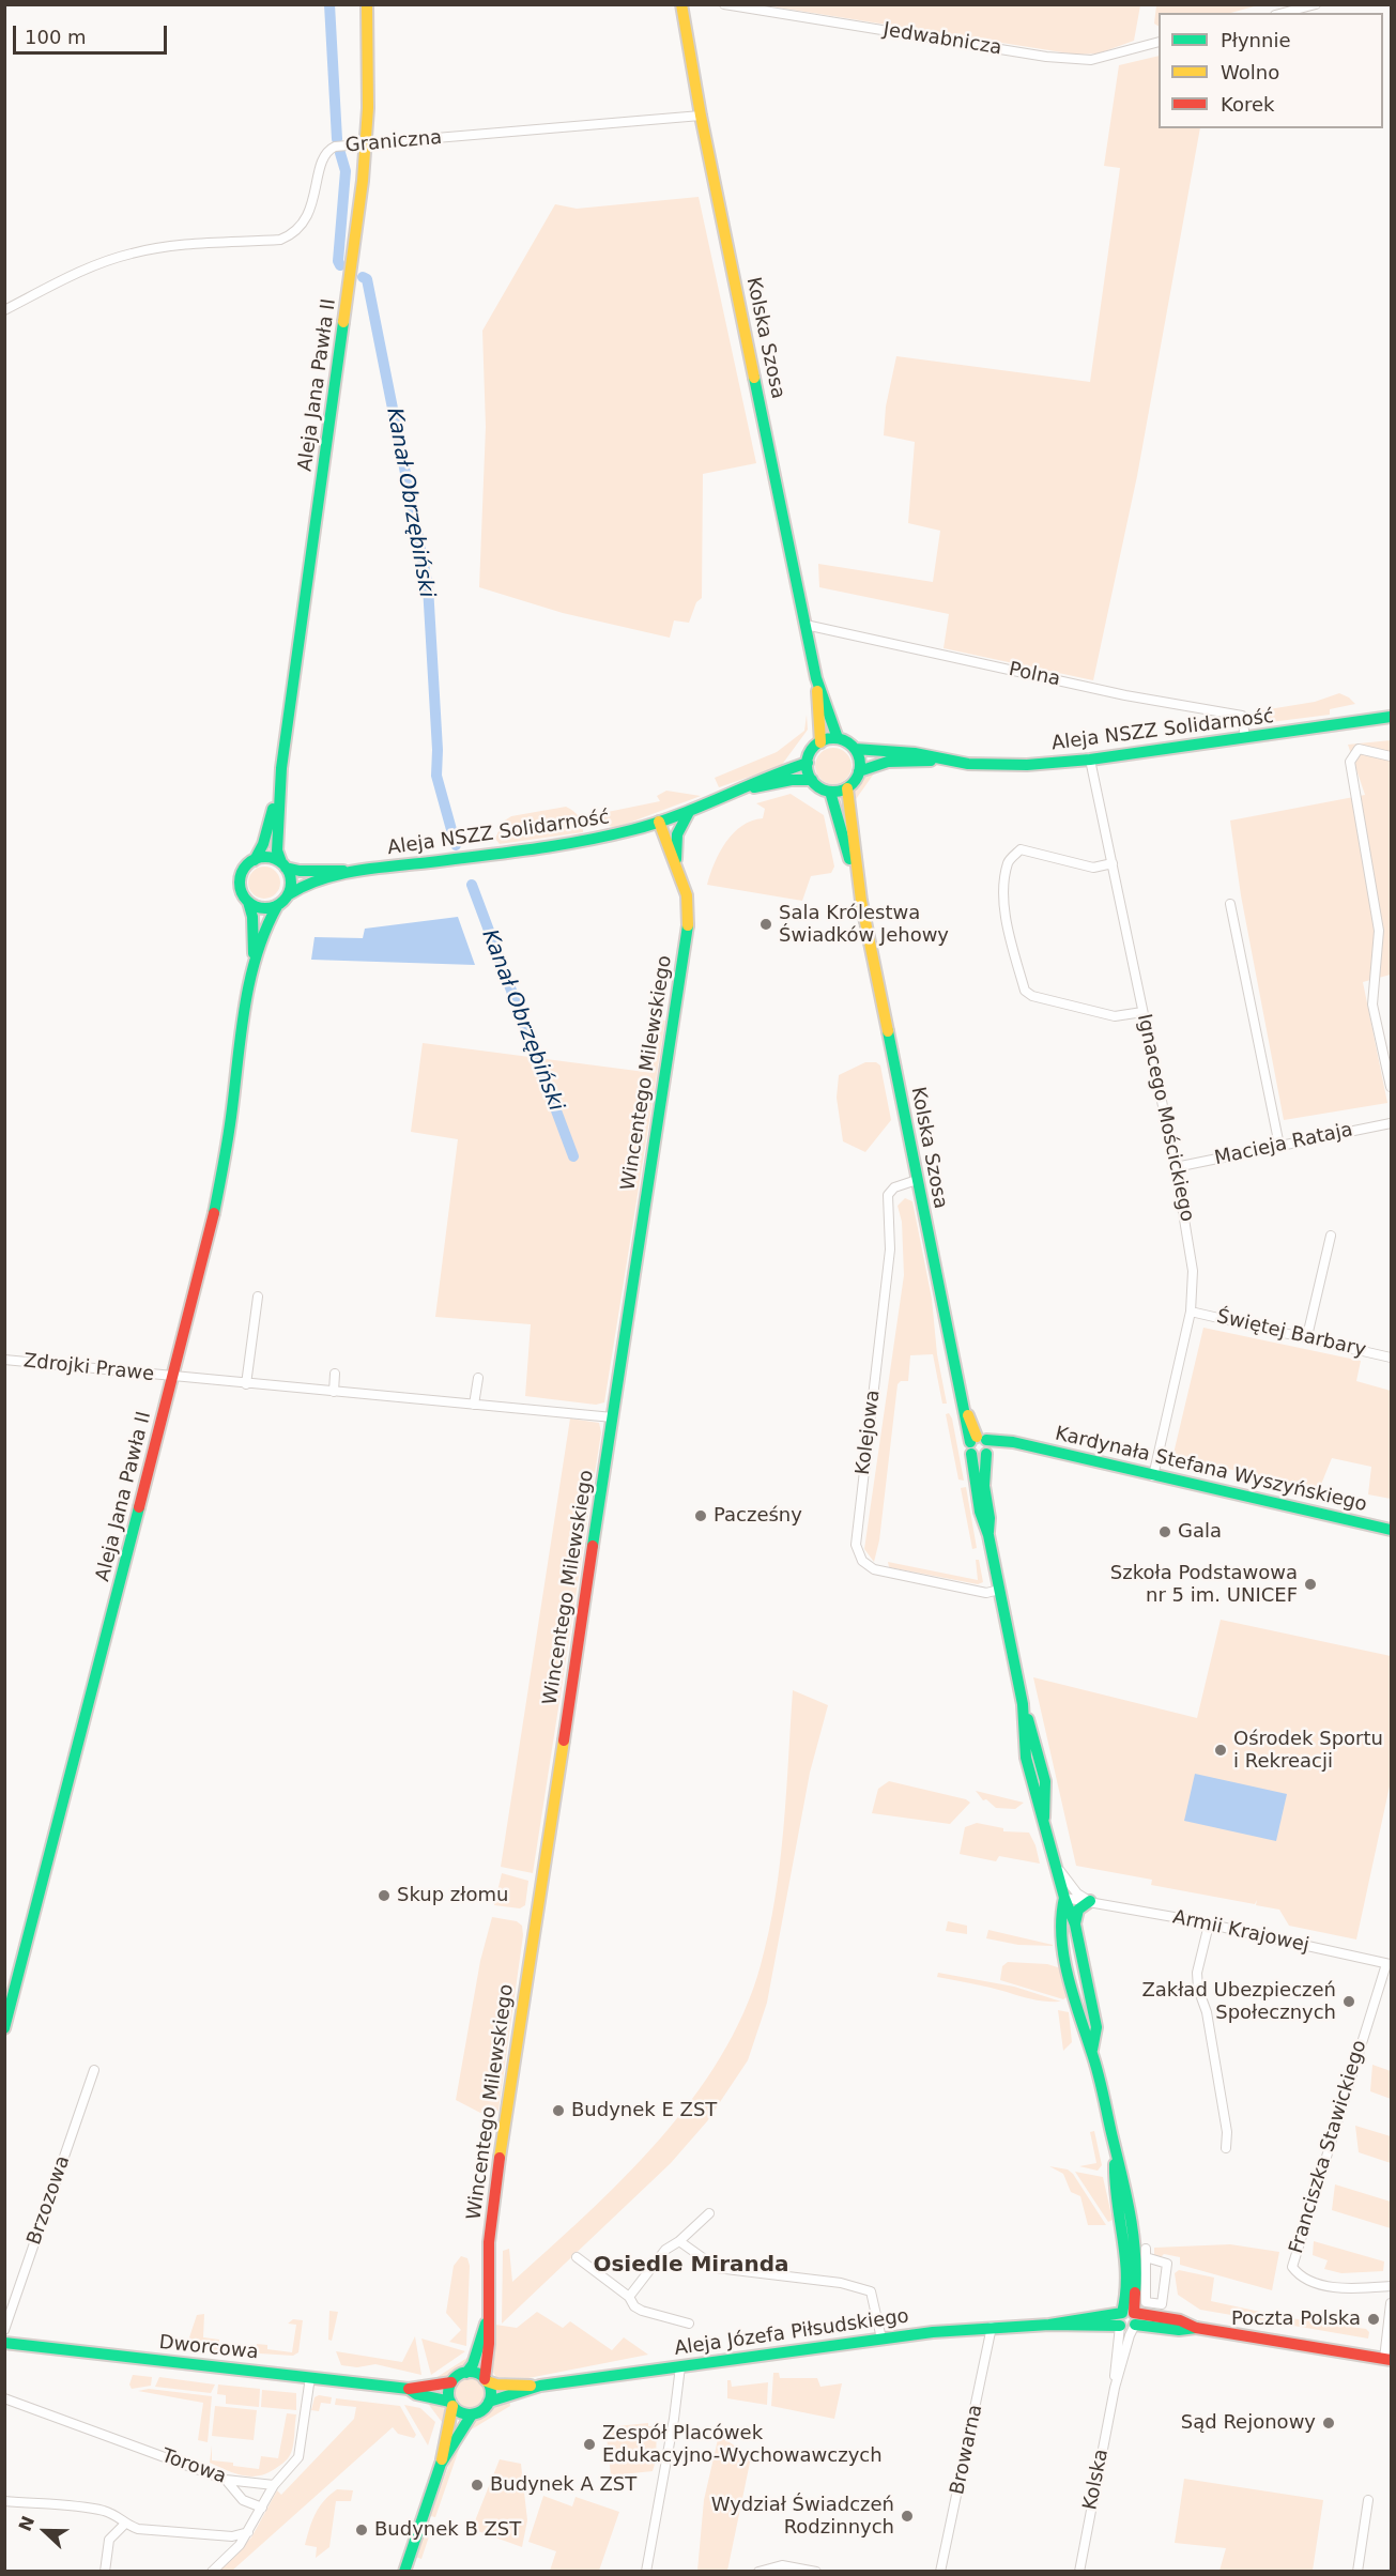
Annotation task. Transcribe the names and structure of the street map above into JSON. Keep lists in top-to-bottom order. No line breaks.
{"streets":{"street":["Jedwabnicza","Graniczna","Kolska Szosa","Aleja Jana Pawła II","Polna","Aleja NSZZ Solidarność","Wincentego Milewskiego","Ignacego Mościckiego","Macieja Rataja","Świętej Barbary","Zdrojki Prawe","Kolejowa","Kardynała Stefana Wyszyńskiego","Armii Krajowej","Franciszka Stawickiego","Brzozowa","Aleja Józefa Piłsudskiego","Dworcowa","Browarna","Torowa","Kolska"]},"crossings":[["Graniczna","Kolska Szosa"],["Graniczna","Aleja Jana Pawła II"],["Kolska Szosa","Polna"],["Kolska Szosa","Aleja NSZZ Solidarność"],["Kolska Szosa","Kolejowa"],["Kolska Szosa","Kardynała Stefana Wyszyńskiego"],["Kolska Szosa","Armii Krajowej"],["Kolska Szosa","Aleja Józefa Piłsudskiego"],["Kolska Szosa","Kolska"],["Aleja Jana Pawła II","Aleja NSZZ Solidarność"],["Aleja Jana Pawła II","Zdrojki Prawe"],["Polna","Aleja NSZZ Solidarność"],["Aleja NSZZ Solidarność","Wincentego Milewskiego"],["Aleja NSZZ Solidarność","Ignacego Mościckiego"],["Wincentego Milewskiego","Zdrojki Prawe"],["Wincentego Milewskiego","Aleja Józefa Piłsudskiego"],["Wincentego Milewskiego","Dworcowa"],["Ignacego Mościckiego","Macieja Rataja"],["Ignacego Mościckiego","Świętej Barbary"],["Ignacego Mościckiego","Kardynała Stefana Wyszyńskiego"],["Armii Krajowej","Franciszka Stawickiego"],["Aleja Józefa Piłsudskiego","Dworcowa"],["Aleja Józefa Piłsudskiego","Browarna"],["Aleja Józefa Piłsudskiego","Kolska"]],"districts":["Osiedle Miranda"],"water":["Kanał Obrzębiński"],"places":["Sala Królestwa Świadków Jehowy","Pacześny","Gala","Szkoła Podstawowa nr 5 im. UNICEF","Ośrodek Sportu i Rekreacji","Skup złomu","Zakład Ubezpieczeń Społecznych","Budynek E ZST","Poczta Polska","Sąd Rejonowy","Zespół Placówek Edukacyjno-Wychowawczych","Budynek A ZST","Wydział Świadczeń Rodzinnych","Budynek B ZST"],"legend":["Płynnie","Wolno","Korek"],"scale_bar":"100 m","north":"left"}
